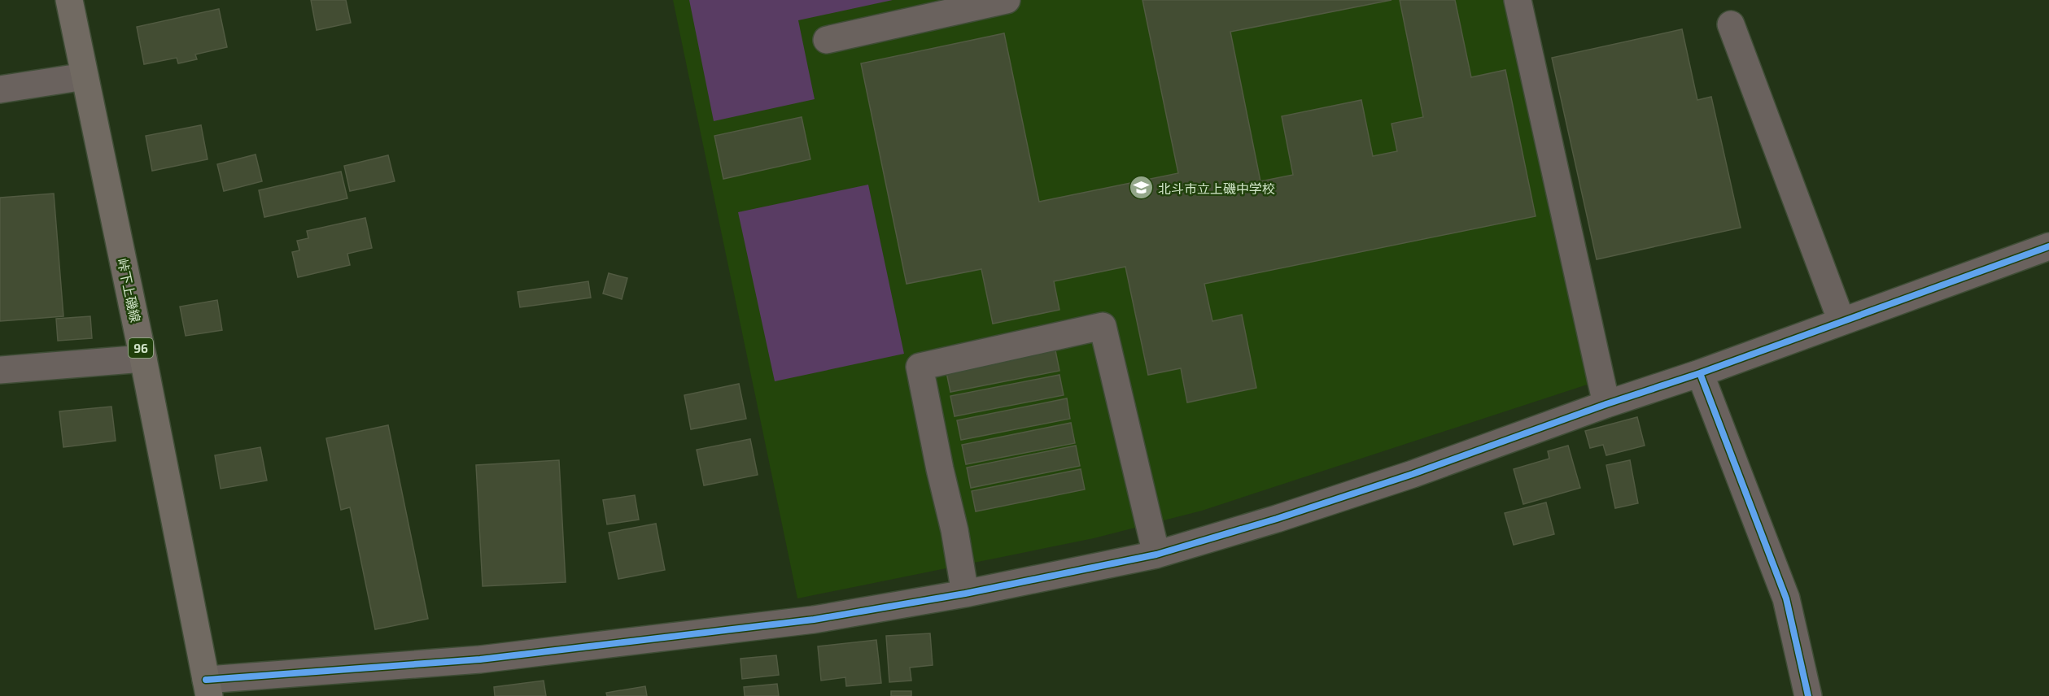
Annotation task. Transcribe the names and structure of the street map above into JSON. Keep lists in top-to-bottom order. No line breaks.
{"streets":{"main road":["峠下上磯線","96"]},"places":{"school or university":["北斗市立上磯中学校"]}}
